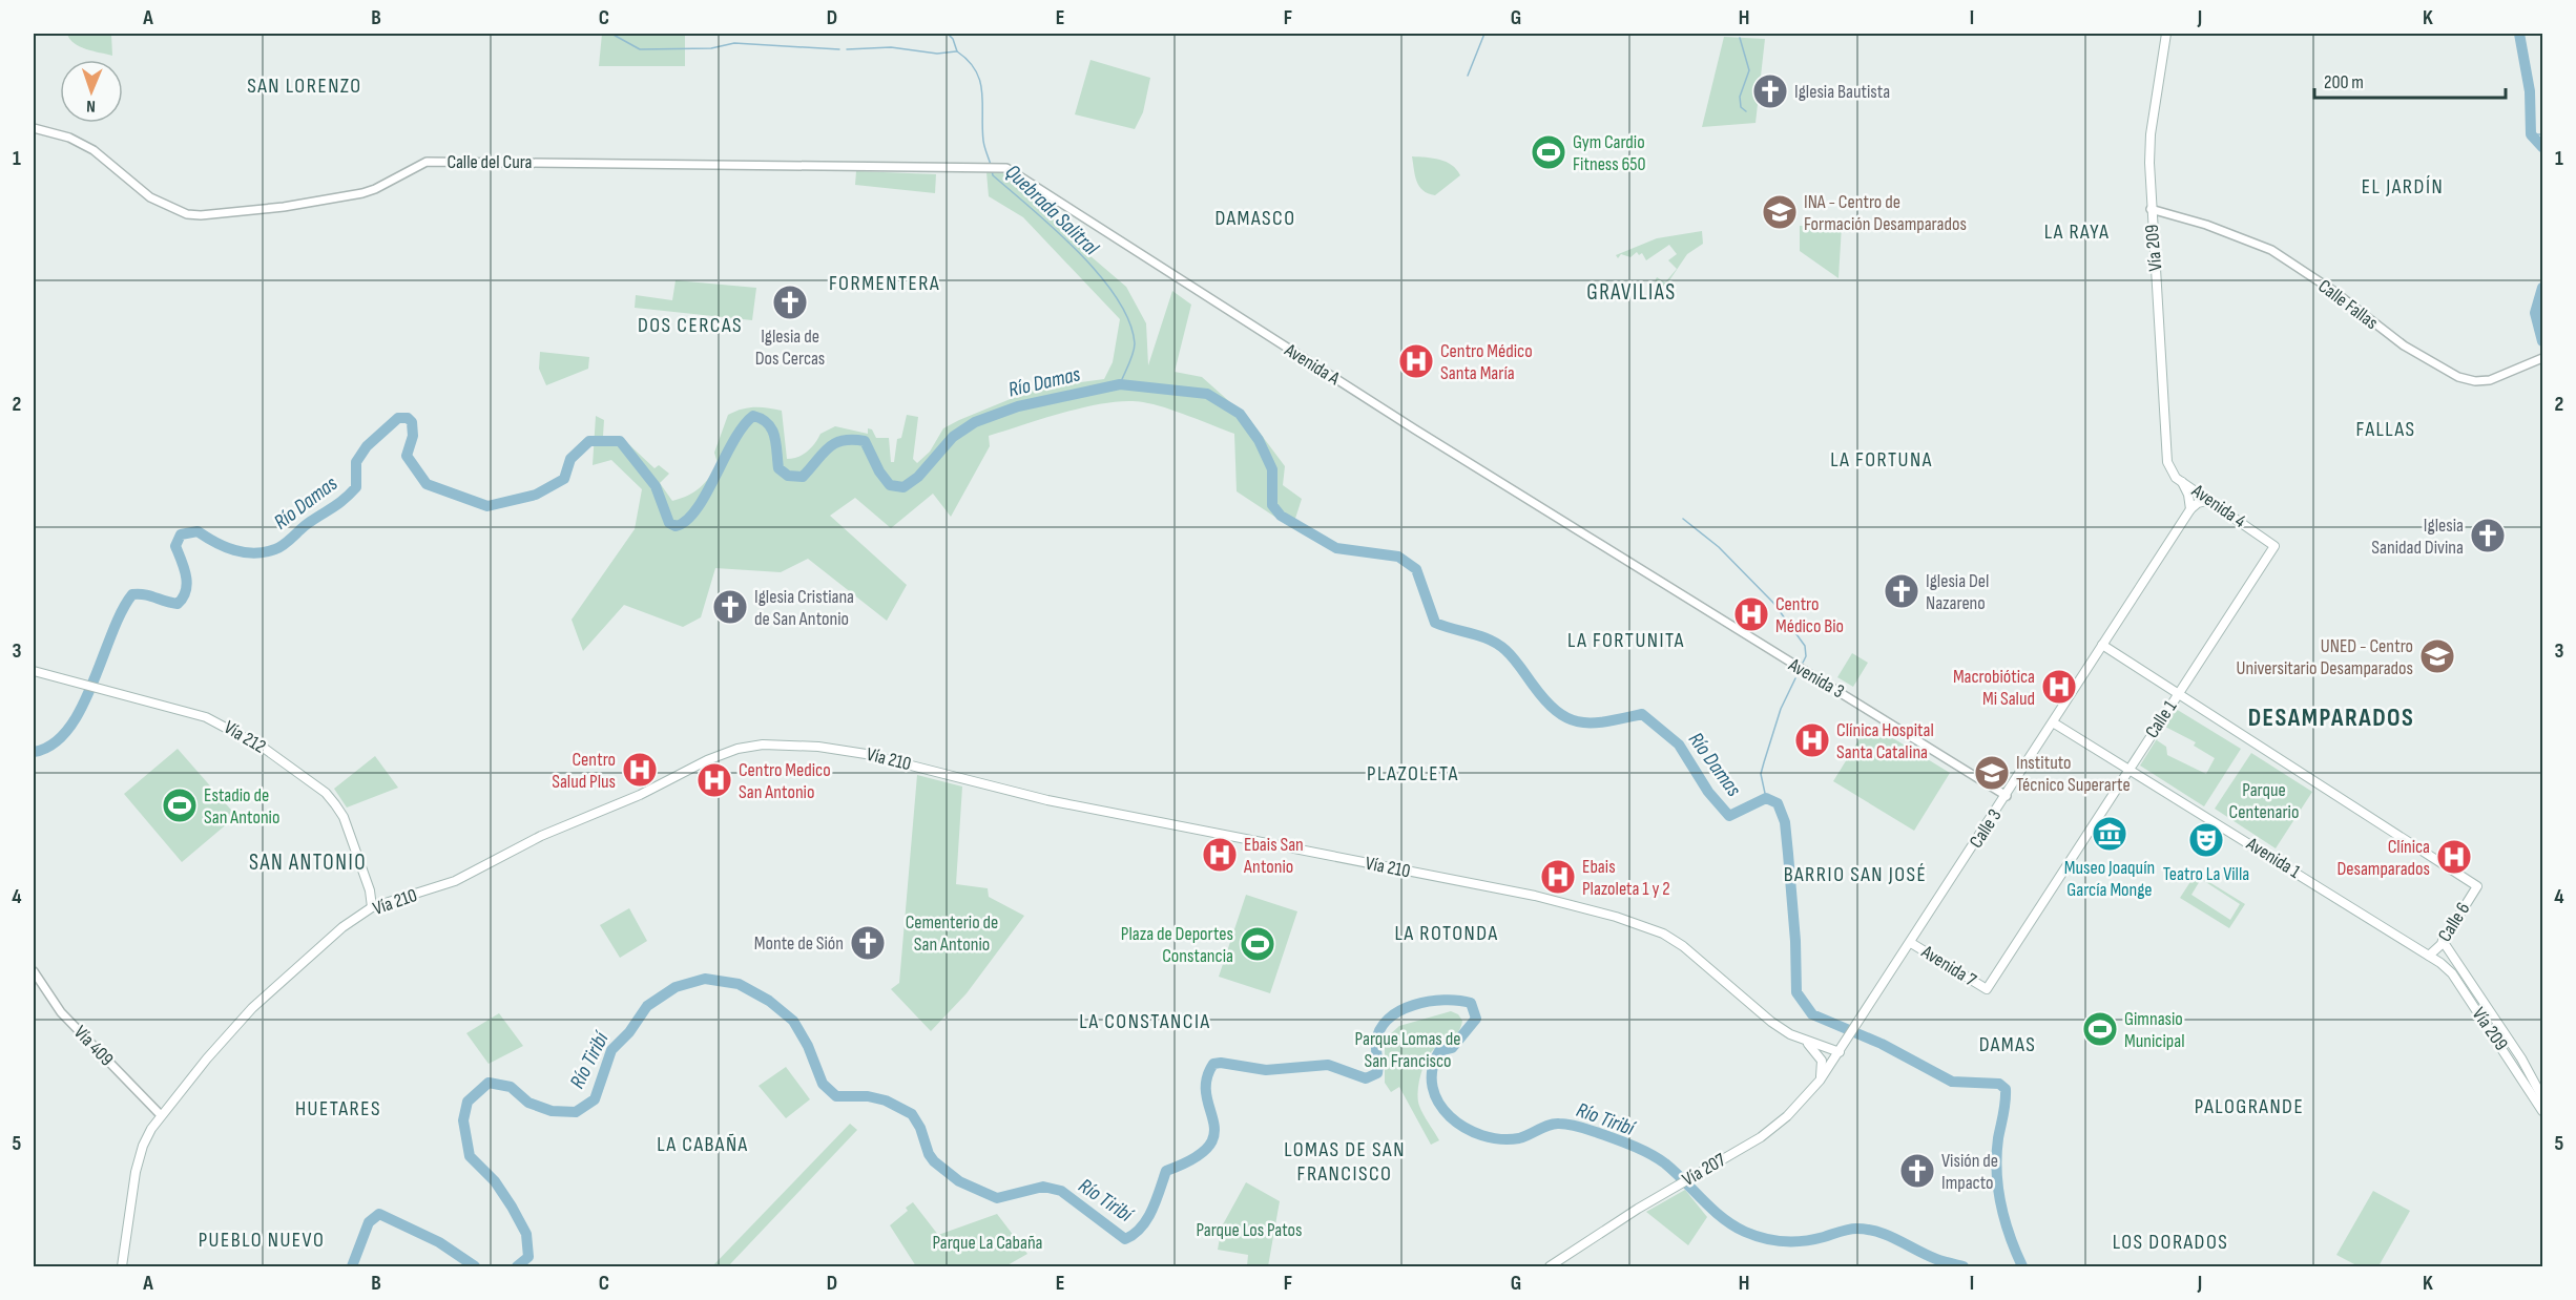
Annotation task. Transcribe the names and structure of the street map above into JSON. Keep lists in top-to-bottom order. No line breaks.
{"streets":{"main road":["Vía 209","Avenida 4","Calle 1","Vía 212","Vía 210","Calle 3","Avenida 1","Calle 6","Avenida 7","Vía 207"],"street":["Calle del Cura","Calle Fallas","Avenida A","Avenida 3","Vía 409"]},"crossings":[["Calle del Cura","Avenida A"],["Vía 209","Calle Fallas"],["Vía 209","Avenida 4"],["Vía 209","Avenida 1"],["Vía 209","Calle 6"],["Avenida A","Avenida 3"],["Avenida 4","Calle 1"],["Avenida 3","Calle 3"],["Calle 1","Avenida 1"],["Calle 1","Calle 6"],["Calle 1","Avenida 7"],["Vía 212","Vía 210"],["Vía 210","Calle 3"],["Vía 210","Vía 409"],["Vía 210","Vía 207"],["Calle 3","Avenida 1"],["Calle 3","Avenida 7"],["Calle 3","Vía 207"],["Avenida 1","Calle 6"]],"districts":["SAN LORENZO","EL JARDÍN","DAMASCO","LA RAYA","FORMENTERA","GRAVILIAS","DOS CERCAS","FALLAS","LA FORTUNA","LA FORTUNITA","DESAMPARADOS","PLAZOLETA","SAN ANTONIO","BARRIO SAN JOSÉ","LA ROTONDA","LA CONSTANCIA","DAMAS","PALOGRANDE","HUETARES","LA CABAÑA","LOMAS DE SAN FRANCISCO","PUEBLO NUEVO","LOS DORADOS"],"water":["Quebrada Salitral","Río Damas","Río Tiribí"],"parks":["Parque Centenario","Cementerio de San Antonio","Parque Lomas de San Francisco","Parque Los Patos","Parque La Cabaña"],"places":{"church":["Iglesia Bautista","Iglesia de Dos Cercas","Iglesia Sanidad Divina","Iglesia Del Nazareno","Iglesia Cristiana de San Antonio","Monte de Sión","Visión de Impacto"],"sports":["Gym Cardio Fitness 650","Estadio de San Antonio","Plaza de Deportes Constancia","Gimnasio Municipal"],"school or university":["INA - Centro de Formación Desamparados","UNED - Centro Universitario Desamparados","Instituto Técnico Superarte"],"hospital":["Centro Médico Santa María","Centro Médico Bio","Macrobiótica Mi Salud","Clínica Hospital Santa Catalina","Centro Salud Plus","Centro Medico San Antonio","Ebais San Antonio","Clínica Desamparados","Ebais Plazoleta 1 y 2"],"museum":["Museo Joaquín García Monge"],"theatre":["Teatro La Villa"]},"scale_bar":"200 m","north":"bottom","grid":{"columns":["A","B","C","D","E","F","G","H","I","J","K"],"rows":["1","2","3","4","5"]}}
